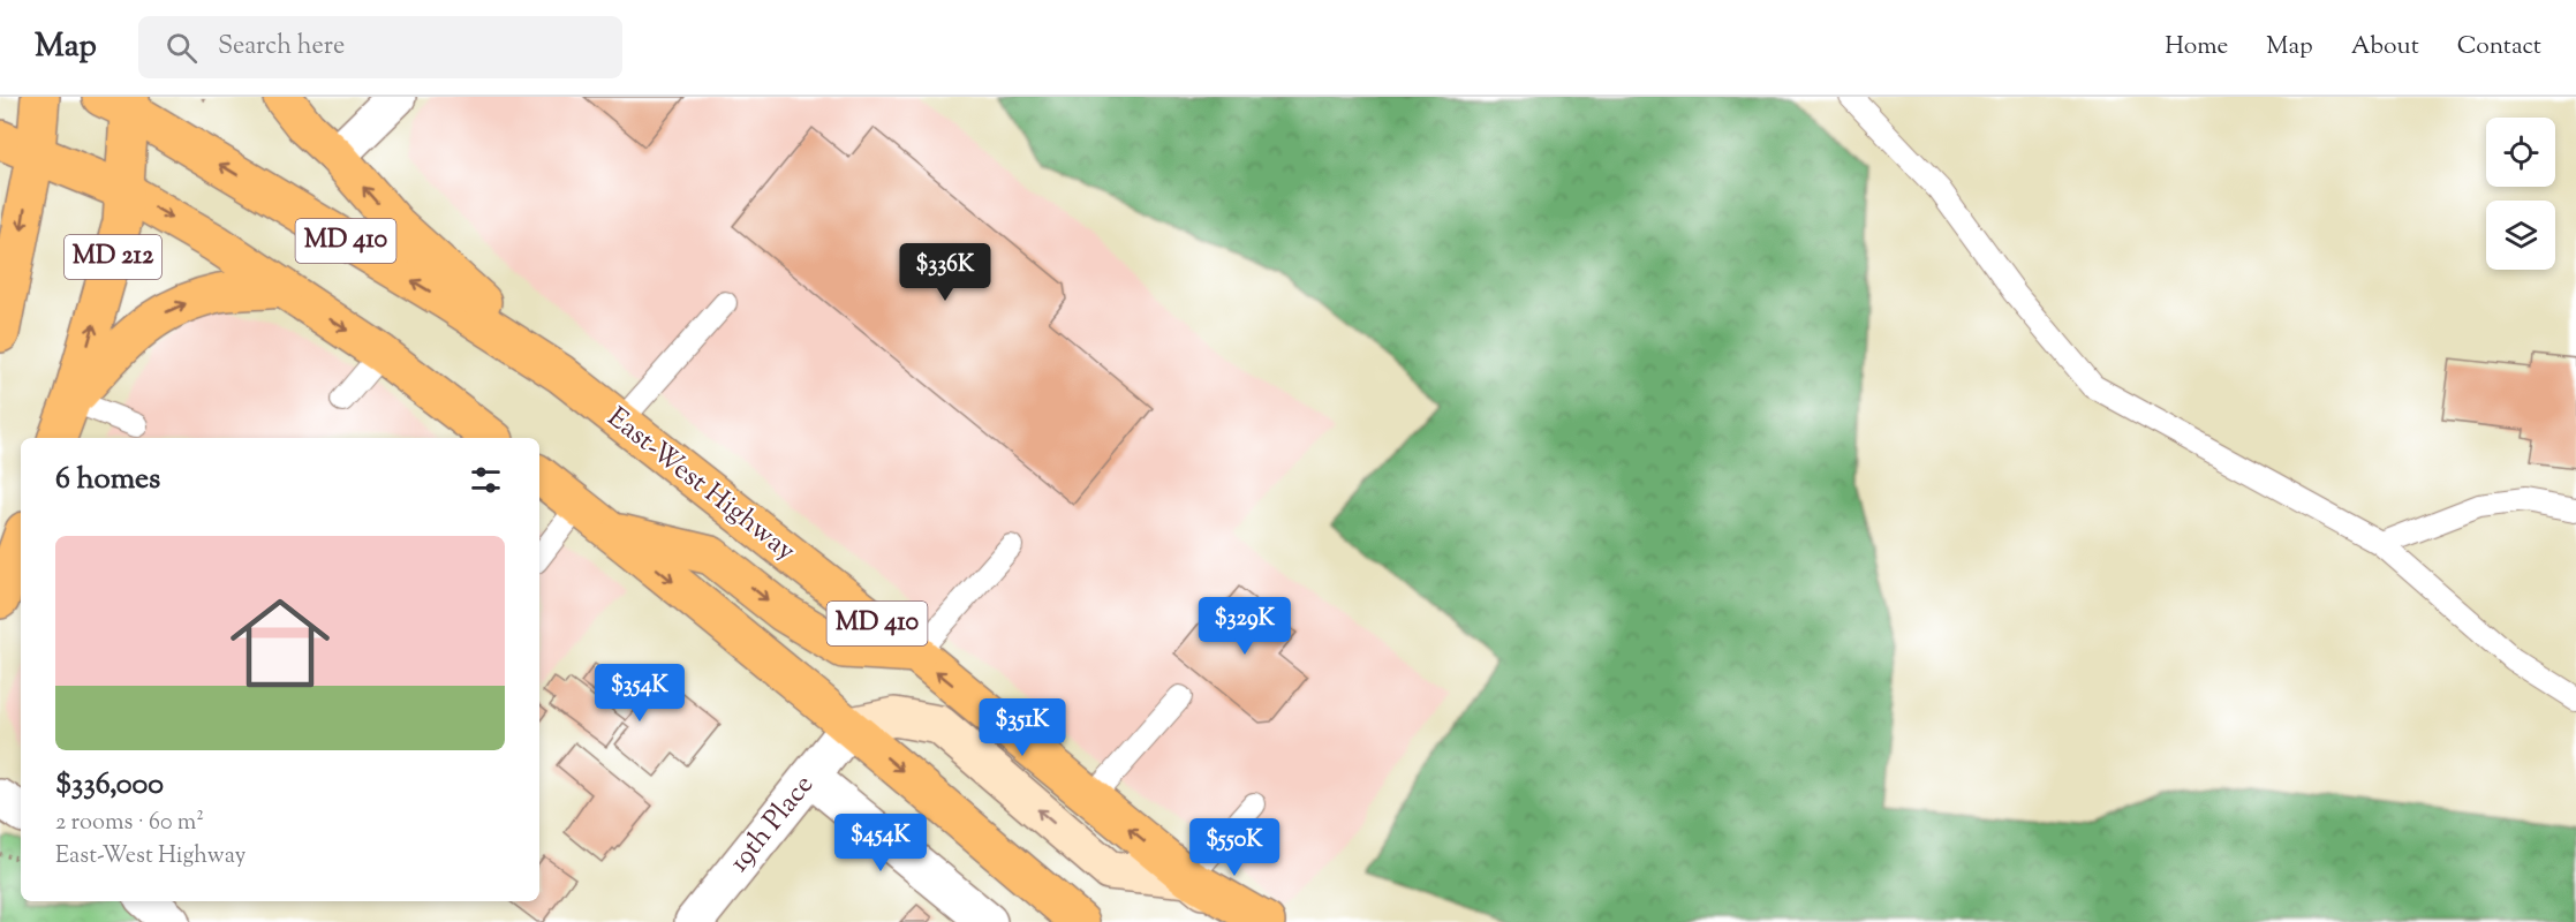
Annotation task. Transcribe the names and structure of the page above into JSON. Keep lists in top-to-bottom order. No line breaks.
{"streets":{"main road":["MD 410","MD 212","East-West Highway"],"street":["19th Place"]},"crossings":[["MD 410","MD 212"],["MD 212","East-West Highway"]],"page":{"header":"Map","search":"Search here","nav":["Home","Map","About","Contact"],"price":["$336K","$329K","$354K","$351K","$454K","$550K"],"heading":"6 homes","list":[{"name":"$336,000","note":"2 rooms · 60 m² · East-West Highway"}]}}
